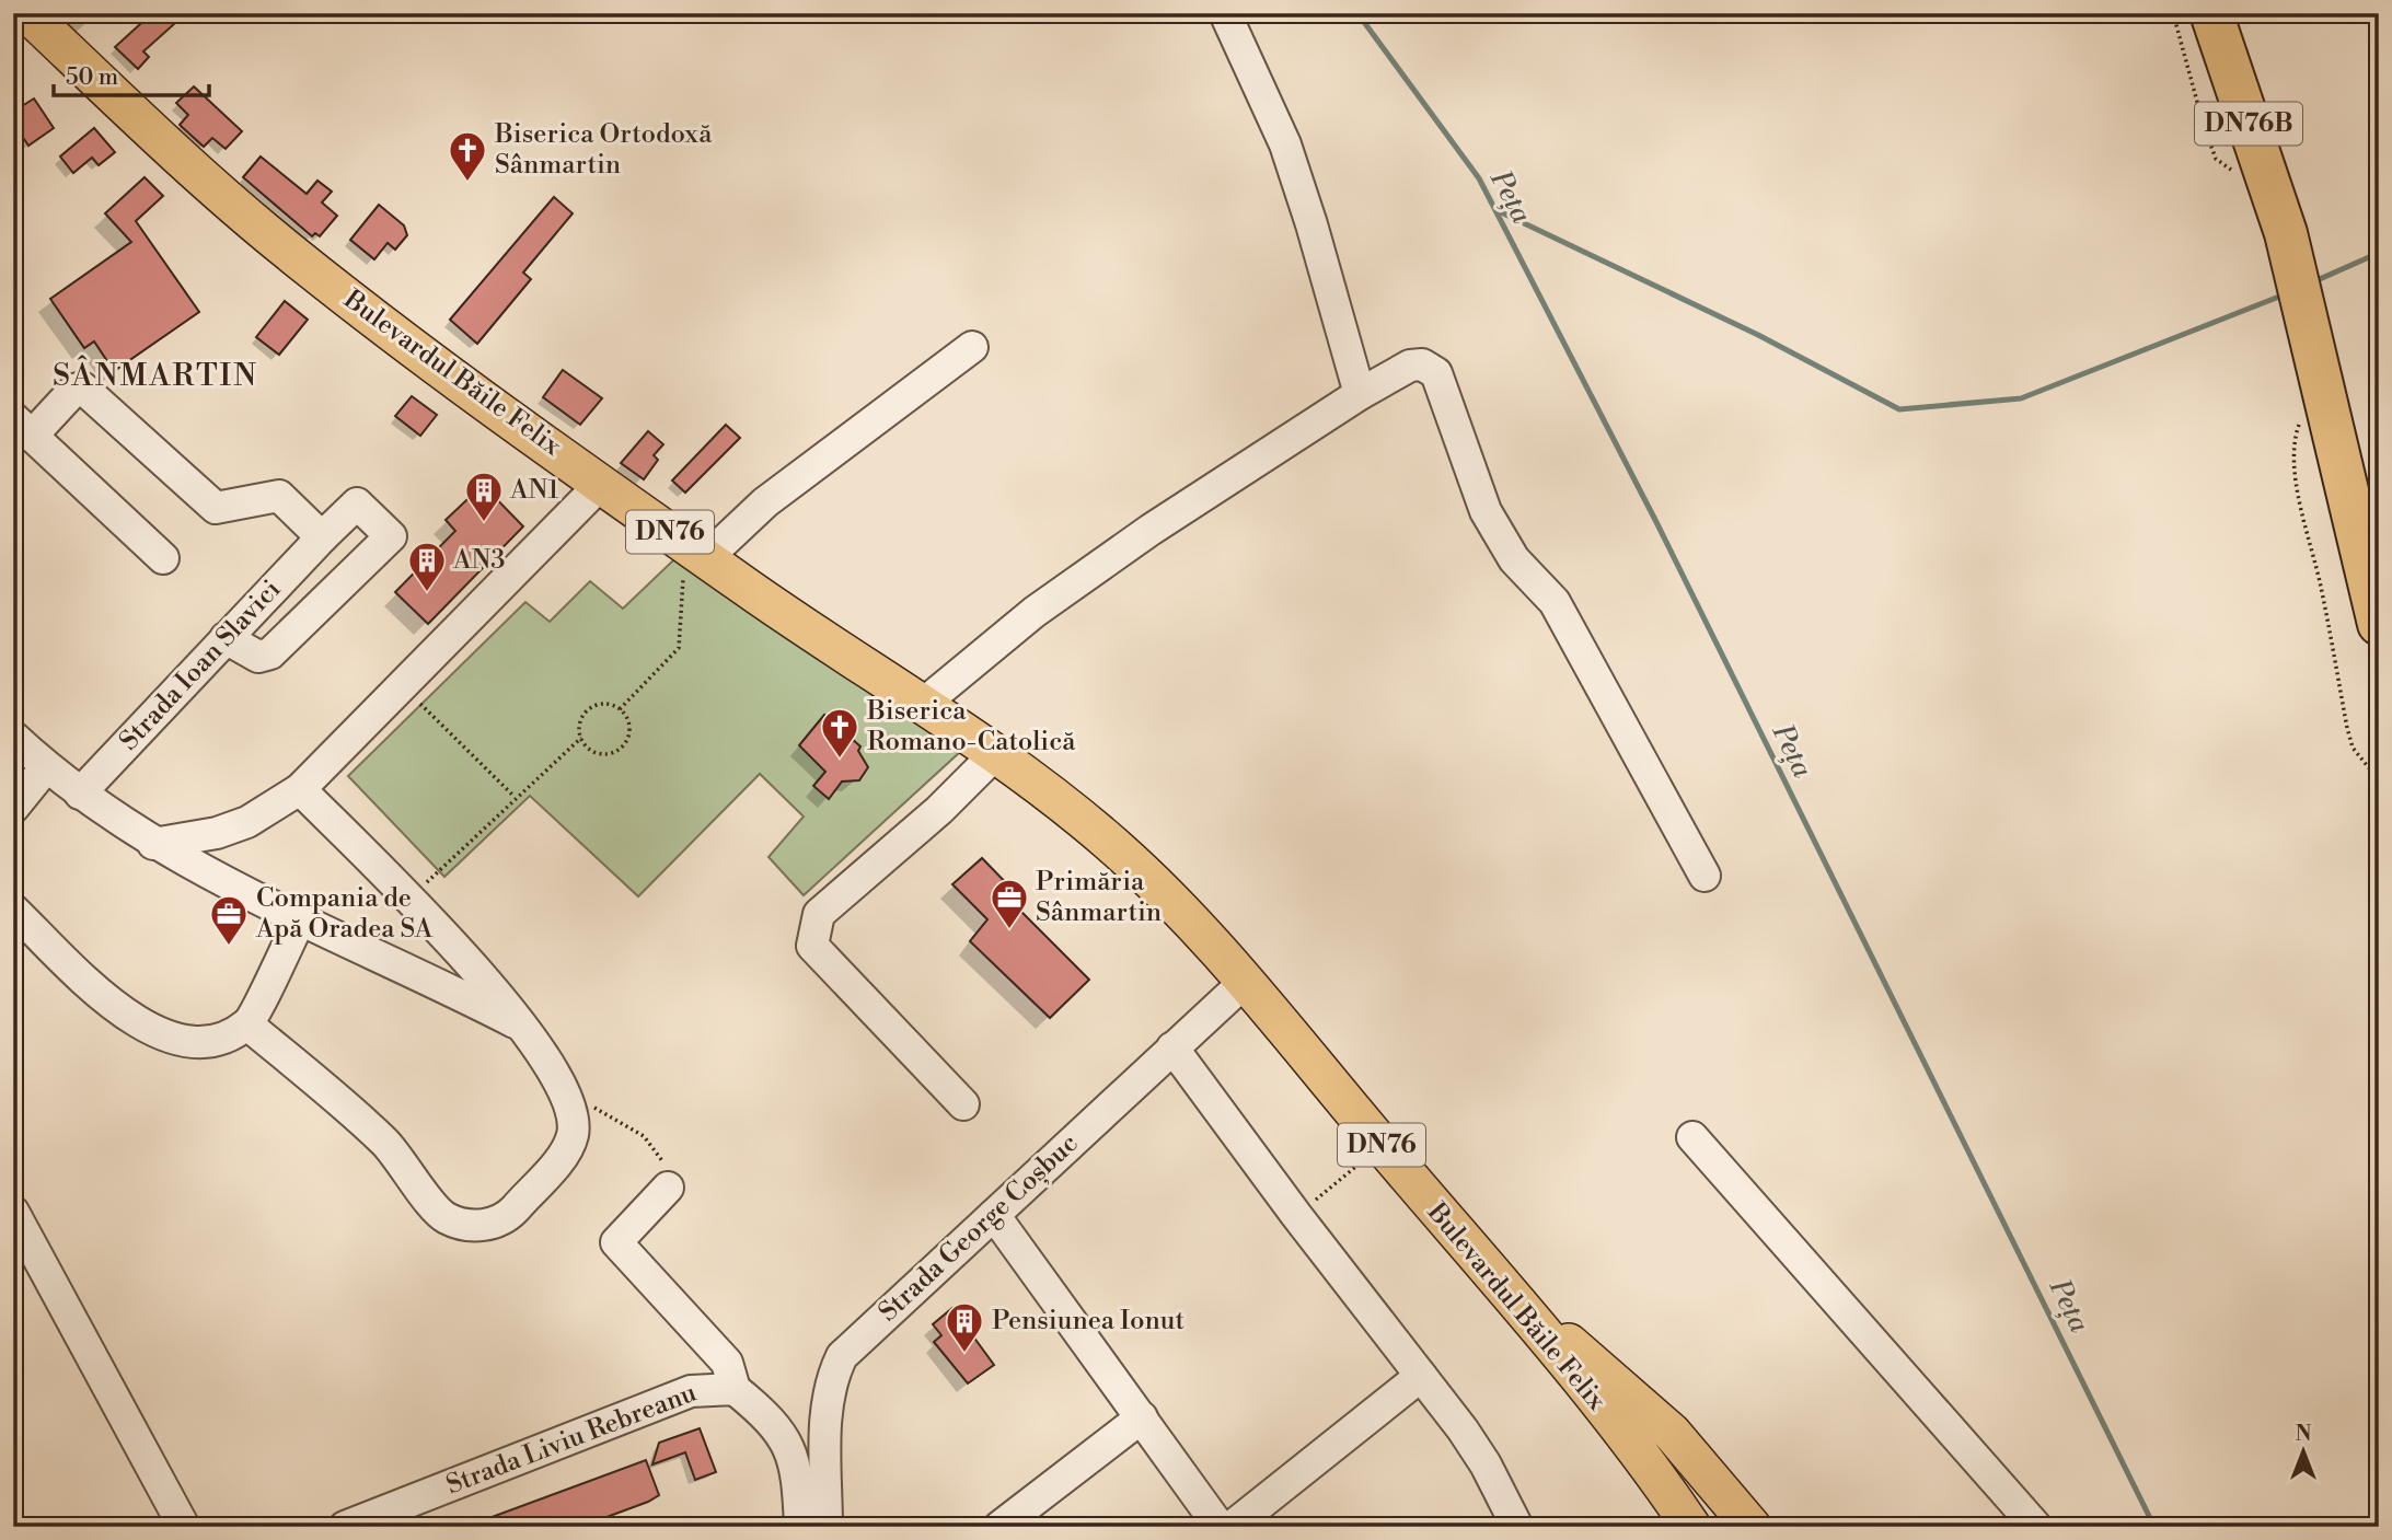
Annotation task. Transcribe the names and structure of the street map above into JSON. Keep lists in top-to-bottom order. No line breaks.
{"streets":{"highway":["DN76B"],"main road":["Bulevardul Băile Felix","DN76"],"street":["Strada Ioan Slavici","Strada George Coșbuc","Strada Liviu Rebreanu"]},"crossings":[["Bulevardul Băile Felix","Strada George Coșbuc"]],"districts":["SÂNMARTIN"],"water":["Peța"],"places":{"church":["Biserica Ortodoxă Sânmartin","Biserica Romano-Catolică"],"building":["AN1","AN3","Pensiunea Ionut"],"office":["Primăria Sânmartin","Compania de Apă Oradea SA"]},"scale_bar":"50 m","north":"top"}
